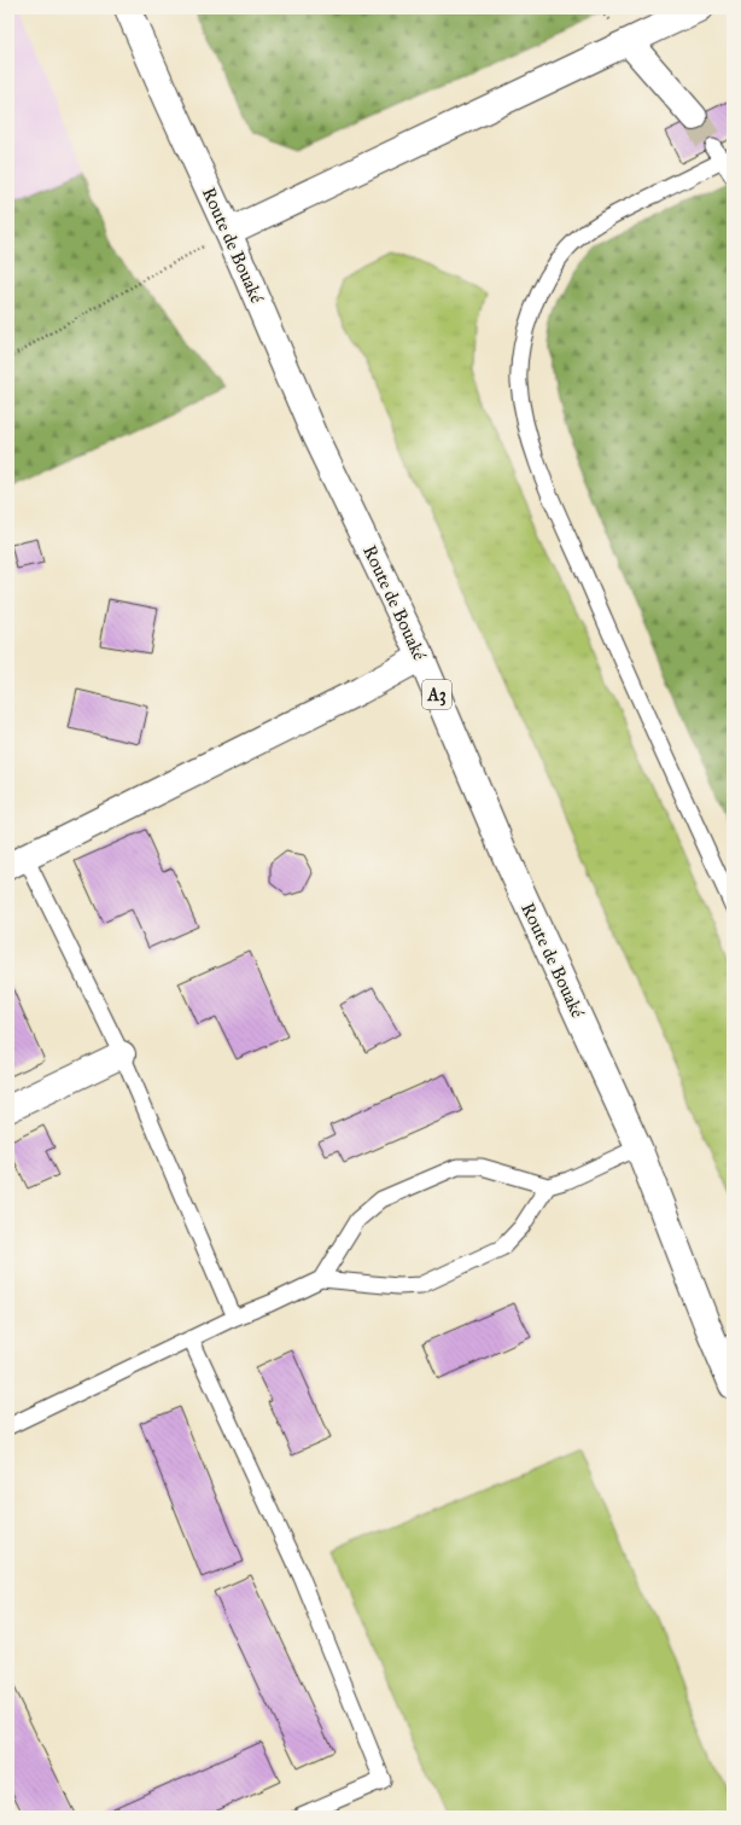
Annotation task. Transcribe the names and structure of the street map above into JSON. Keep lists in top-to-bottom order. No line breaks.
{"streets":{"main road":["Route de Bouaké","A3"]}}
